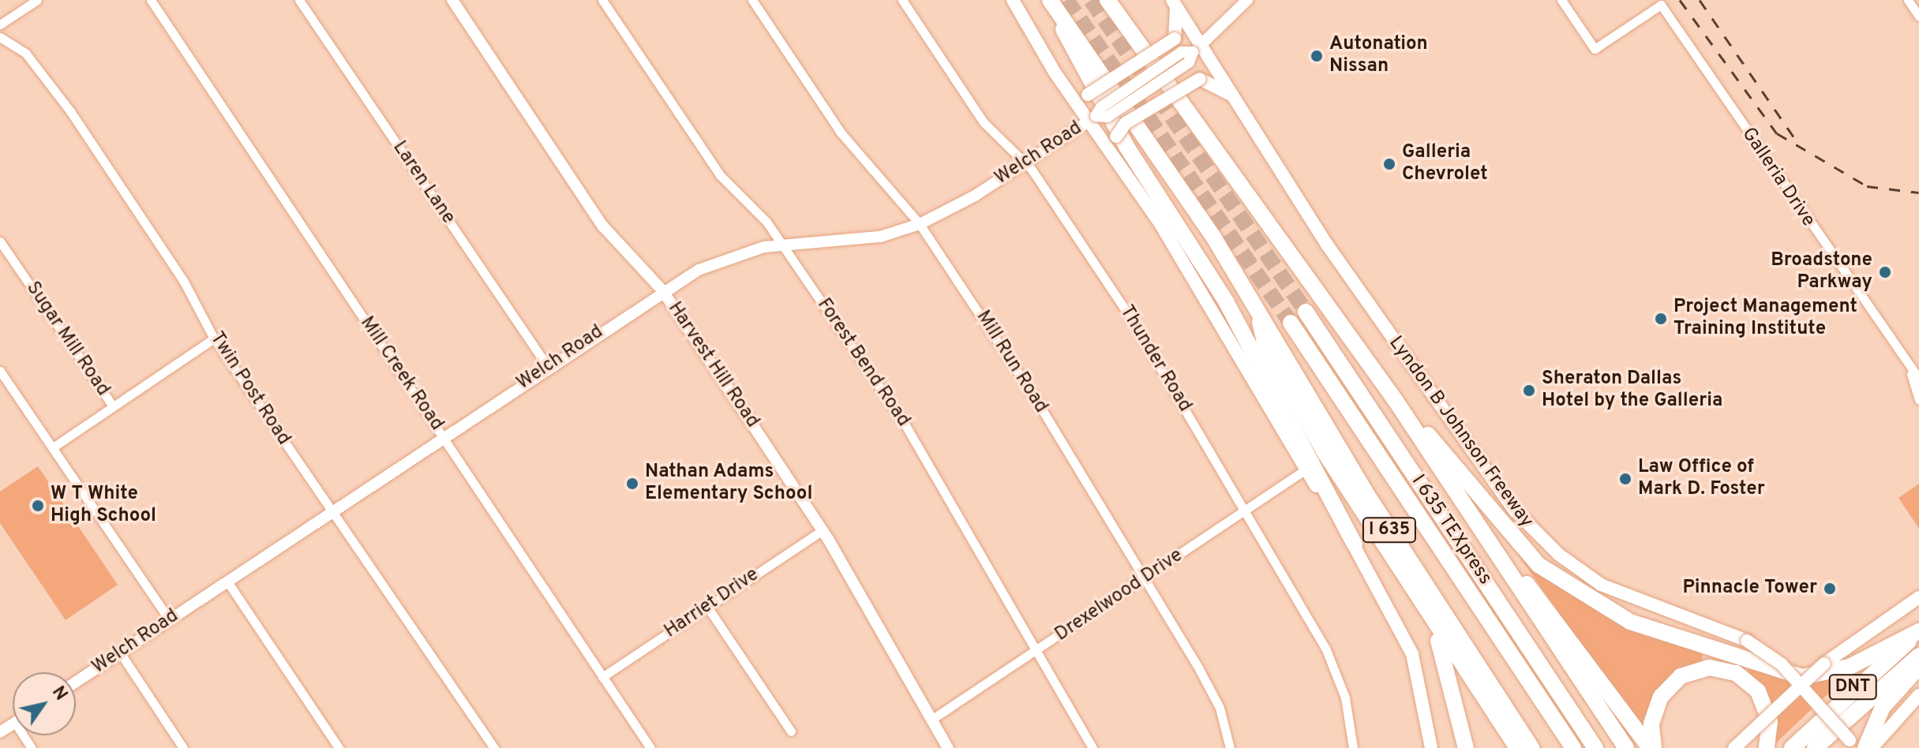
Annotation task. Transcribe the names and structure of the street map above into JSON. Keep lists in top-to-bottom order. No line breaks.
{"streets":{"highway":["Lyndon B Johnson Freeway","I 635","I 635 TEXpress","DNT"],"street":["Welch Road","Galleria Drive","Laren Lane","Sugar Mill Road","Thunder Road","Mill Run Road","Forest Bend Road","Harvest Hill Road","Mill Creek Road","Twin Post Road","Drexelwood Drive","Harriet Drive"]},"crossings":[["Welch Road","Laren Lane"],["Welch Road","Thunder Road"],["Welch Road","Mill Run Road"],["Welch Road","Forest Bend Road"],["Welch Road","Harvest Hill Road"],["Welch Road","Mill Creek Road"],["Welch Road","Twin Post Road"],["Welch Road","Lyndon B Johnson Freeway"],["Thunder Road","Drexelwood Drive"],["Mill Run Road","Drexelwood Drive"],["Forest Bend Road","Drexelwood Drive"],["Harvest Hill Road","Drexelwood Drive"],["Harvest Hill Road","Harriet Drive"],["Mill Creek Road","Harriet Drive"]],"places":["Autonation Nissan","Galleria Chevrolet","Broadstone Parkway","Project Management Training Institute","Sheraton Dallas Hotel by the Galleria","Law Office of Mark D. Foster","Nathan Adams Elementary School","W T White High School","Pinnacle Tower"],"north":"top right"}
